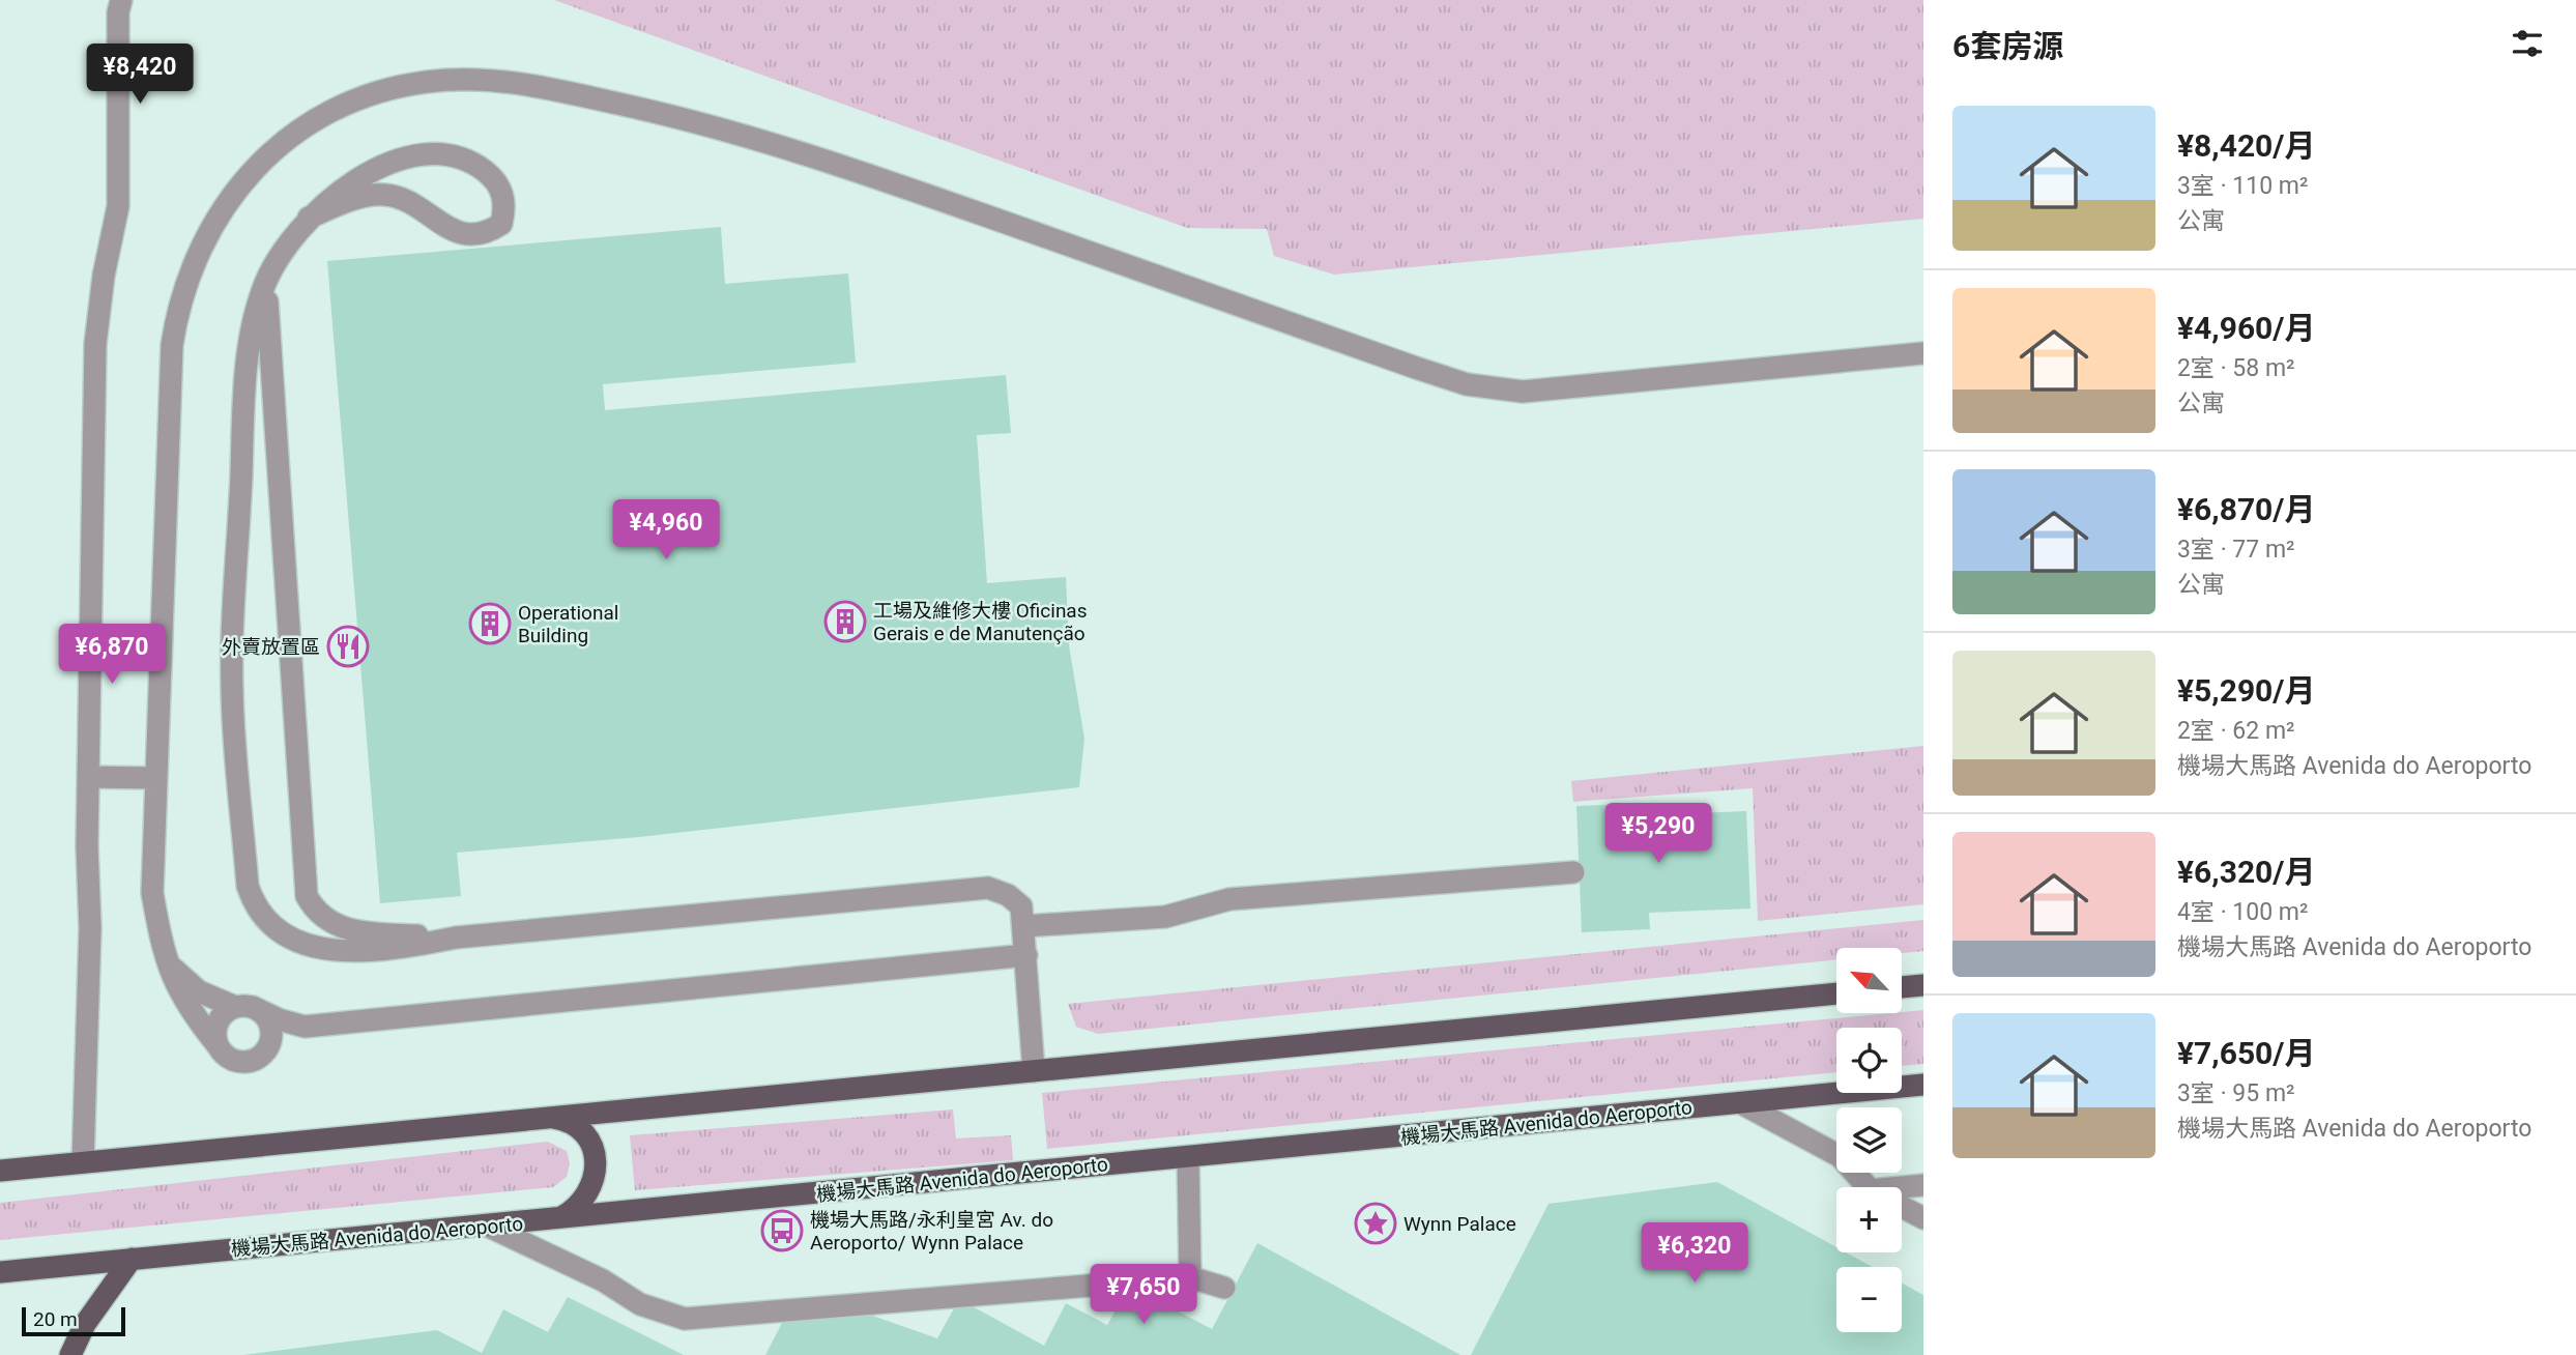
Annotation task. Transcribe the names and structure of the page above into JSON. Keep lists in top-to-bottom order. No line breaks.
{"streets":{"main road":["機場大馬路 Avenida do Aeroporto"]},"places":{"building":["工場及維修大樓 Oficinas Gerais e de Manutenção","Operational Building"],"restaurant":["外賣放置區"],"place":["Wynn Palace"],"bus stop":["機場大馬路/永利皇宮 Av. do Aeroporto/ Wynn Palace"]},"scale_bar":"20 m","north":"top left","page":{"heading":"6套房源","price":["¥8,420","¥4,960","¥6,870","¥5,290","¥6,320","¥7,650"],"list":[{"name":"¥8,420/月","note":"3室 · 110 m² · 公寓"},{"name":"¥4,960/月","note":"2室 · 58 m² · 公寓"},{"name":"¥6,870/月","note":"3室 · 77 m² · 公寓"},{"name":"¥5,290/月","note":"2室 · 62 m² · 機場大馬路 Avenida do Aeroporto"},{"name":"¥6,320/月","note":"4室 · 100 m² · 機場大馬路 Avenida do Aeroporto"},{"name":"¥7,650/月","note":"3室 · 95 m² · 機場大馬路 Avenida do Aeroporto"}],"map_buttons":["+","−"],"scale":"20 m"}}
